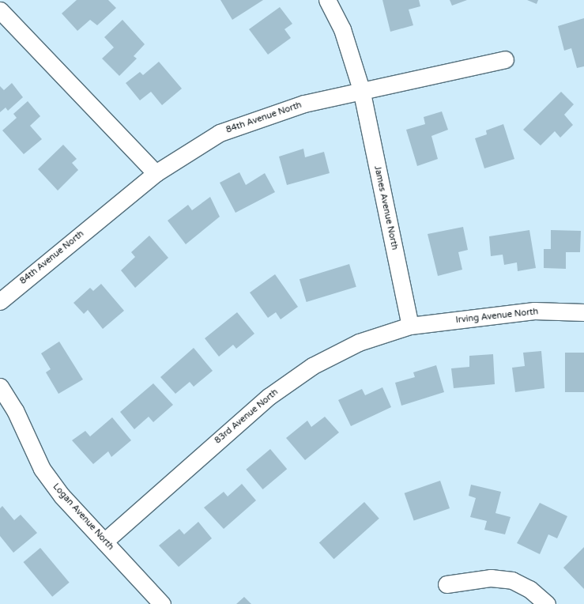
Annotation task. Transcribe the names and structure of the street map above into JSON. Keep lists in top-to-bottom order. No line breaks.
{"streets":{"street":["84th Avenue North","James Avenue North","Irving Avenue North","83rd Avenue North","Logan Avenue North"]},"crossings":[["84th Avenue North","James Avenue North"],["James Avenue North","Irving Avenue North"],["James Avenue North","83rd Avenue North"],["Irving Avenue North","83rd Avenue North"],["83rd Avenue North","Logan Avenue North"]]}
